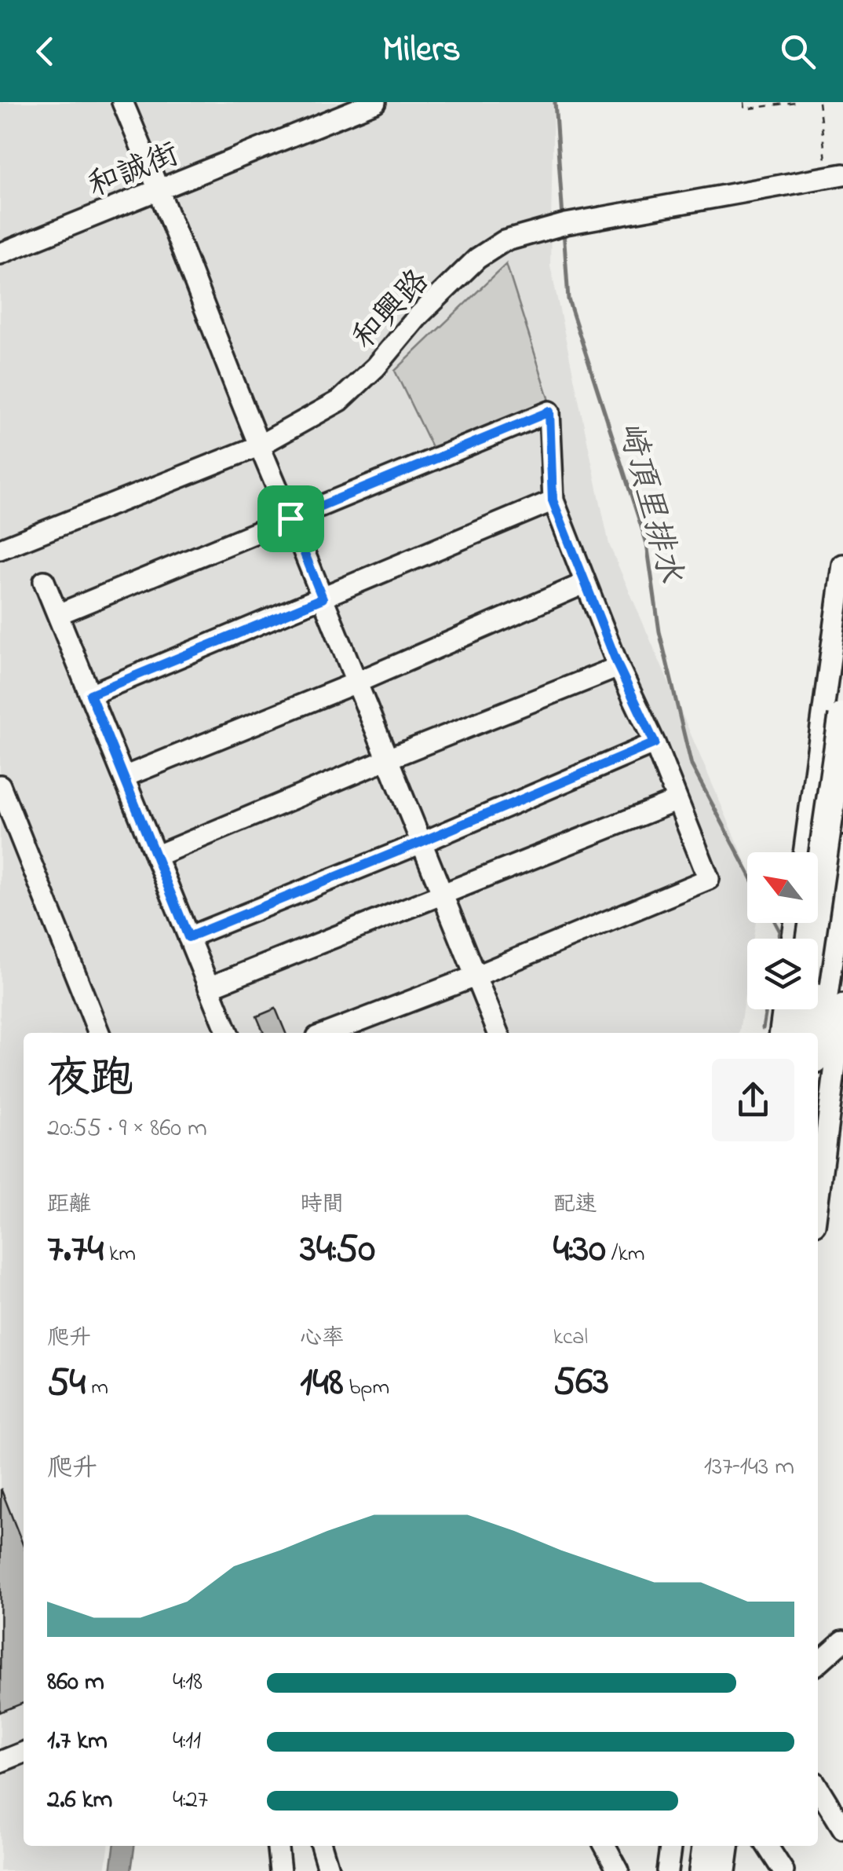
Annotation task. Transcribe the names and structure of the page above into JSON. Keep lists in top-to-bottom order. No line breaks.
{"streets":{"street":["和誠街","和興路"]},"water":["崎頂里排水"],"north":"top left","page":{"header":"Milers","heading":["夜跑","20:55 · 9 × 860 m"],"stats":[["距離","7.74 km"],["時間","34:50"],["配速","4:30 /km"],["爬升","54 m"],["心率","148 bpm"],["kcal","563"]],"chart":["爬升","137–143 m"],"list":[{"name":"860 m","note":"4:18"},{"name":"1.7 km","note":"4:11"},{"name":"2.6 km","note":"4:27"}]}}
